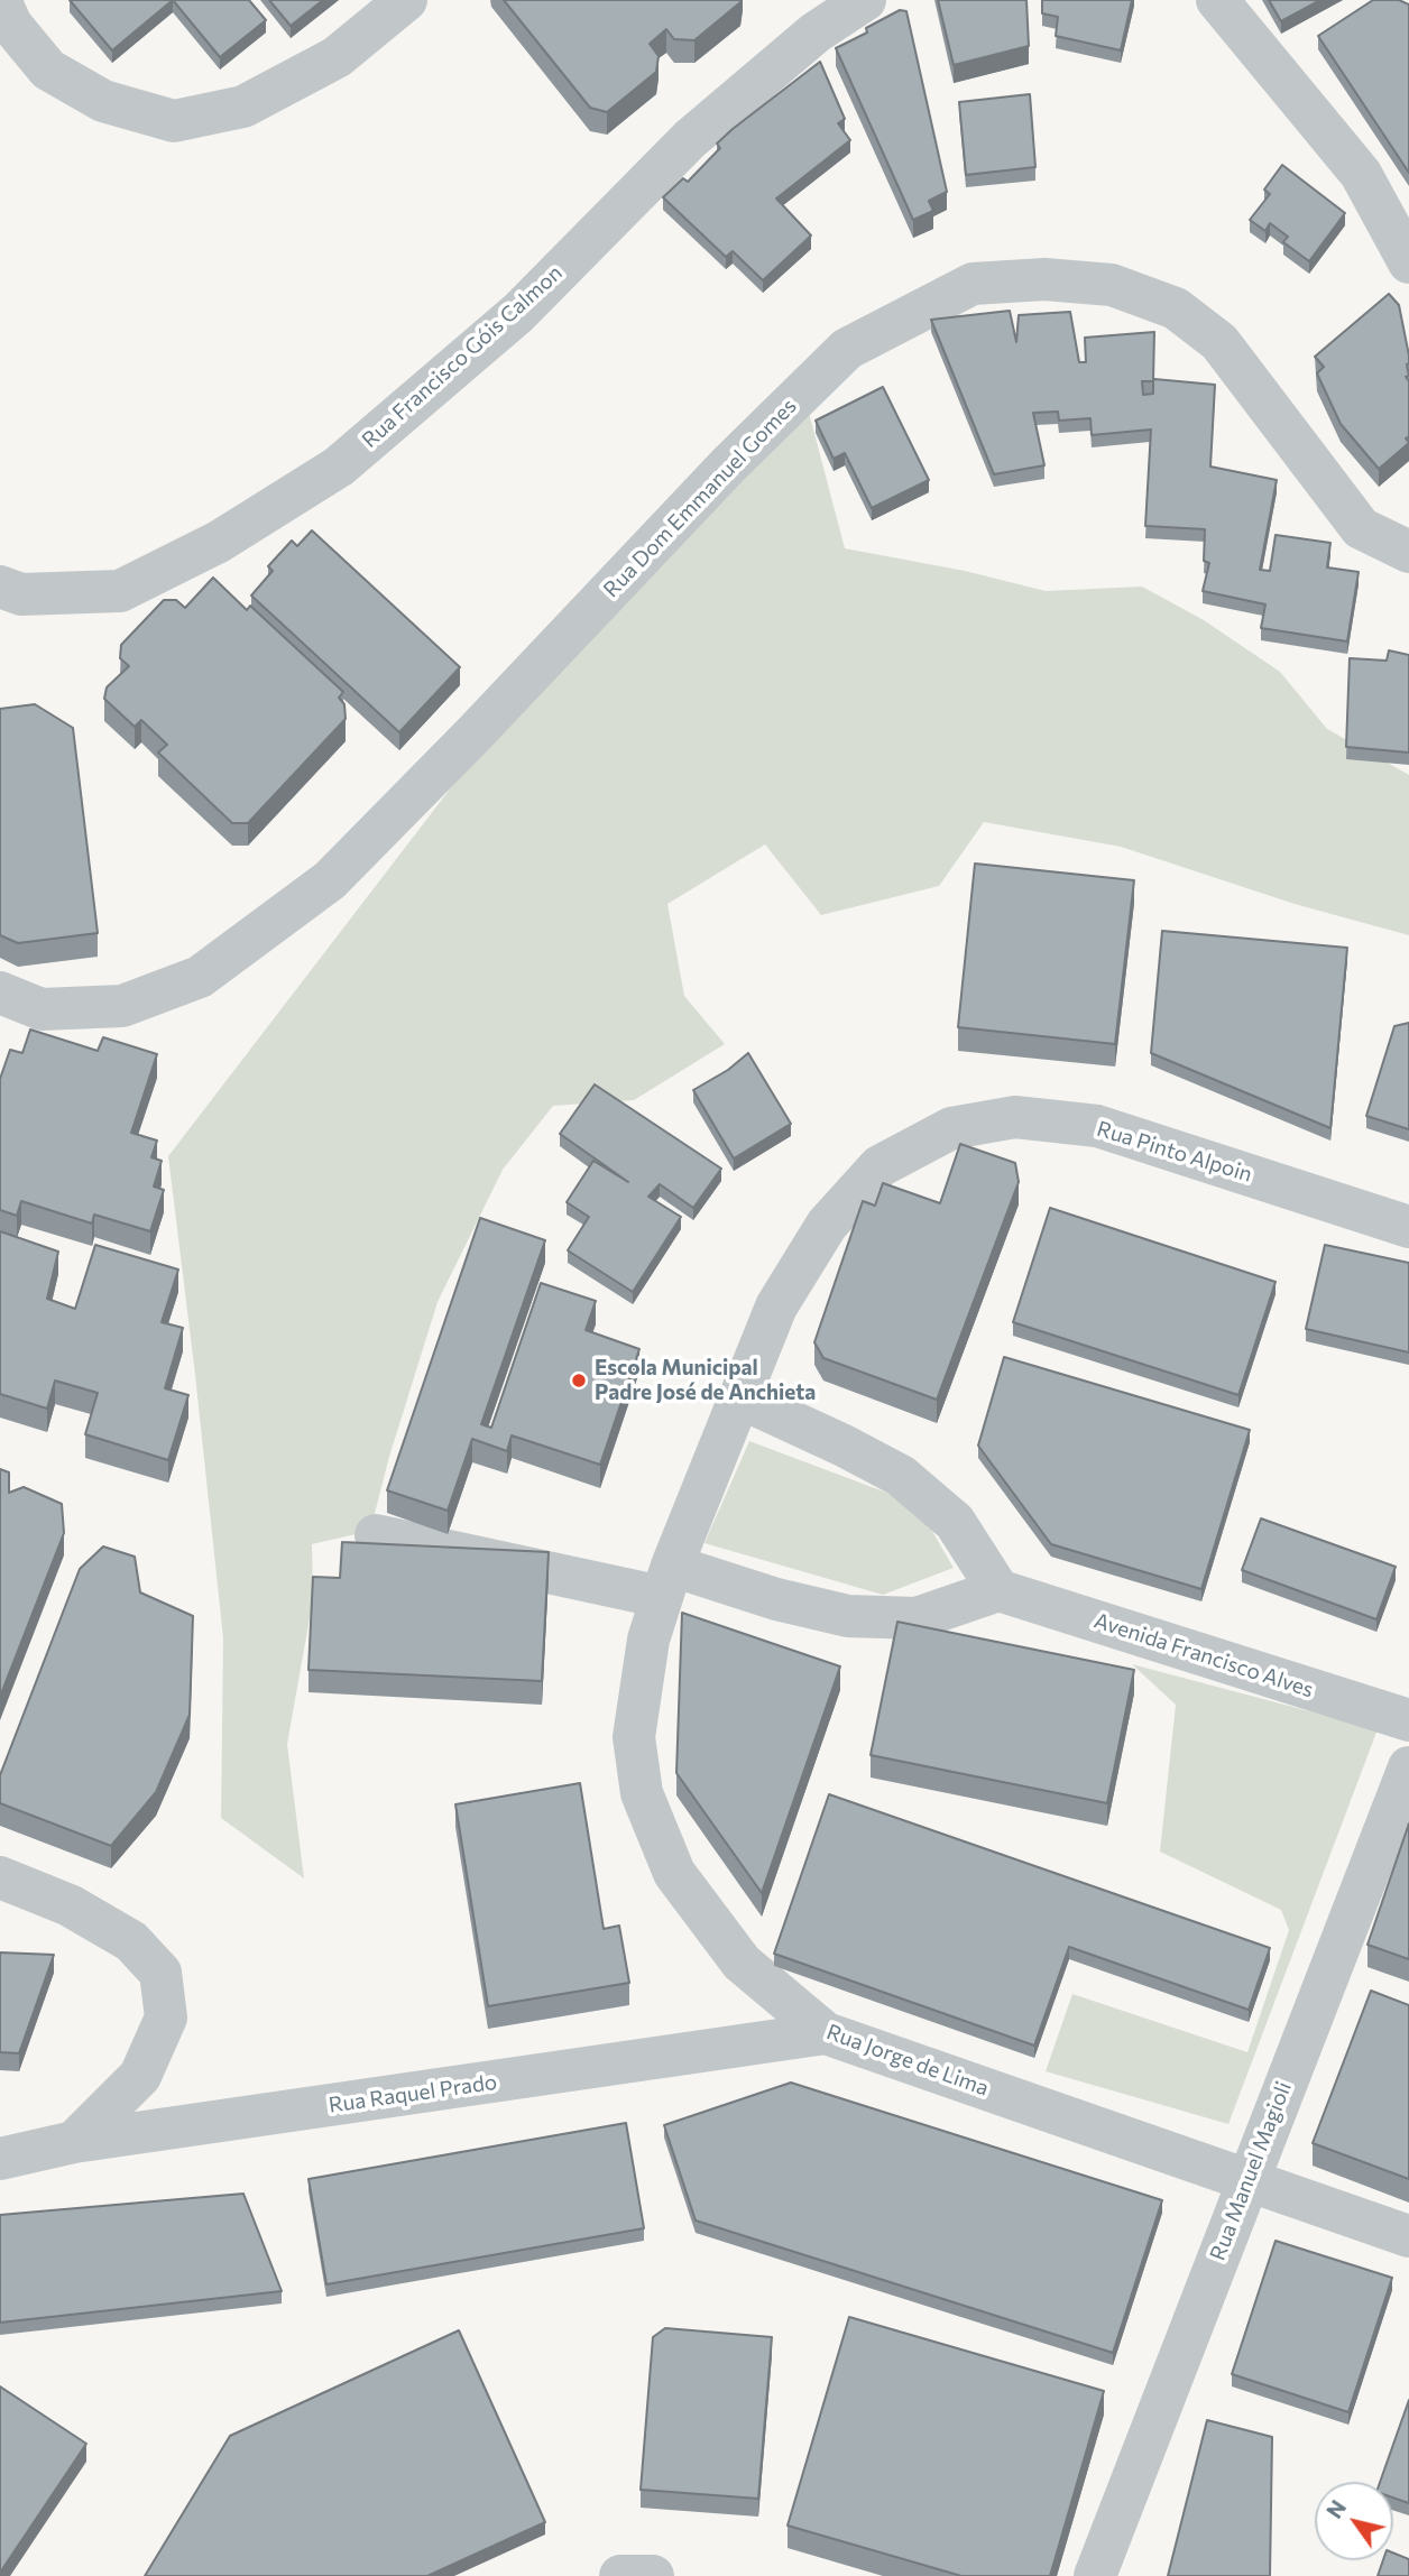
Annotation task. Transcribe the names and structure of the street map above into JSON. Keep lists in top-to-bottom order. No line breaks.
{"streets":{"street":["Rua Francisco Góis Calmon","Rua Dom Emmanuel Gomes","Rua Pinto Alpoin","Avenida Francisco Alves","Rua Jorge de Lima","Rua Raquel Prado","Rua Manuel Magioli"]},"crossings":[["Rua Pinto Alpoin","Rua Jorge de Lima"],["Rua Jorge de Lima","Rua Raquel Prado"],["Rua Jorge de Lima","Rua Manuel Magioli"]],"places":["Escola Municipal Padre José de Anchieta"],"north":"top left"}
